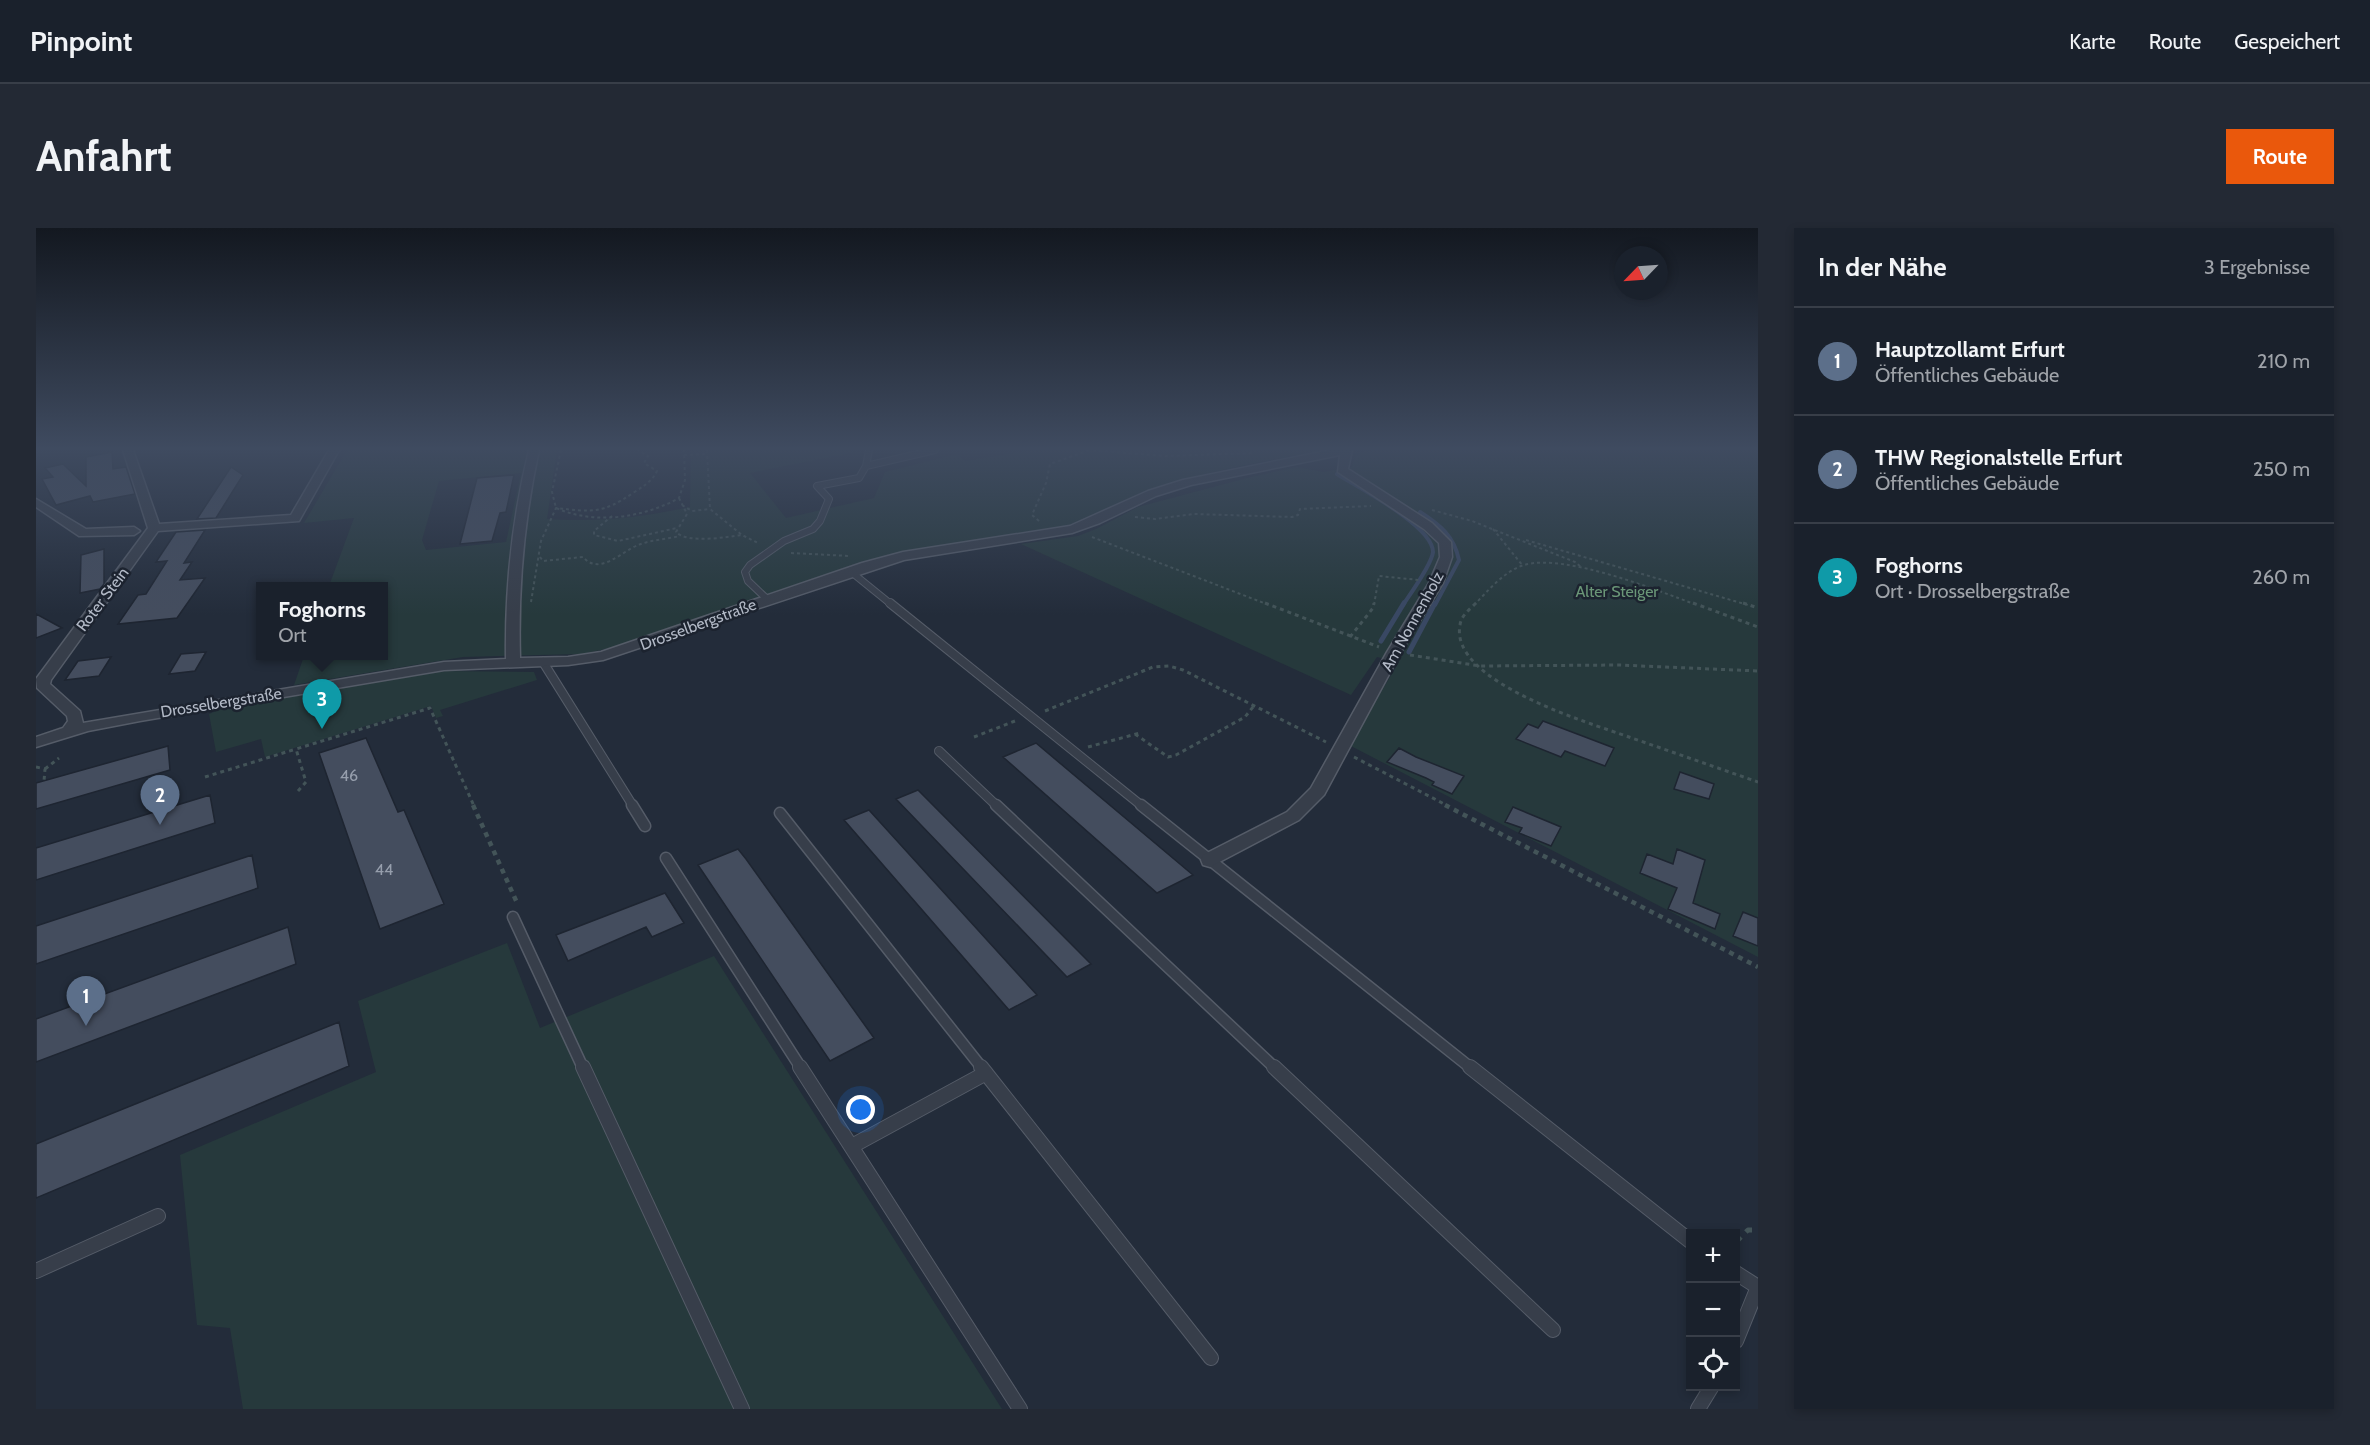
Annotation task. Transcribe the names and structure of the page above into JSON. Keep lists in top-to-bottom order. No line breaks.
{"streets":{"street":["Roter Stein","Am Nonnenholz","Drosselbergstraße"]},"crossings":[["Roter Stein","Drosselbergstraße"]],"parks":["Alter Steiger"],"house_numbers":["46","44"],"north":"bottom left","page":{"header":"Pinpoint","nav":["Karte","Route","Gespeichert"],"buttons":"Route","title":"Anfahrt","heading":["In der Nähe","3 Ergebnisse"],"list":[{"mark":"1","name":"Hauptzollamt Erfurt","note":"Öffentliches Gebäude","value":"210 m"},{"mark":"2","name":"THW Regionalstelle Erfurt","note":"Öffentliches Gebäude","value":"250 m"},{"mark":"3","name":"Foghorns","note":"Ort · Drosselbergstraße","value":"260 m"}],"popup":["Foghorns","Ort"],"pins":["3","2","1"],"map_buttons":["+","−"]}}
